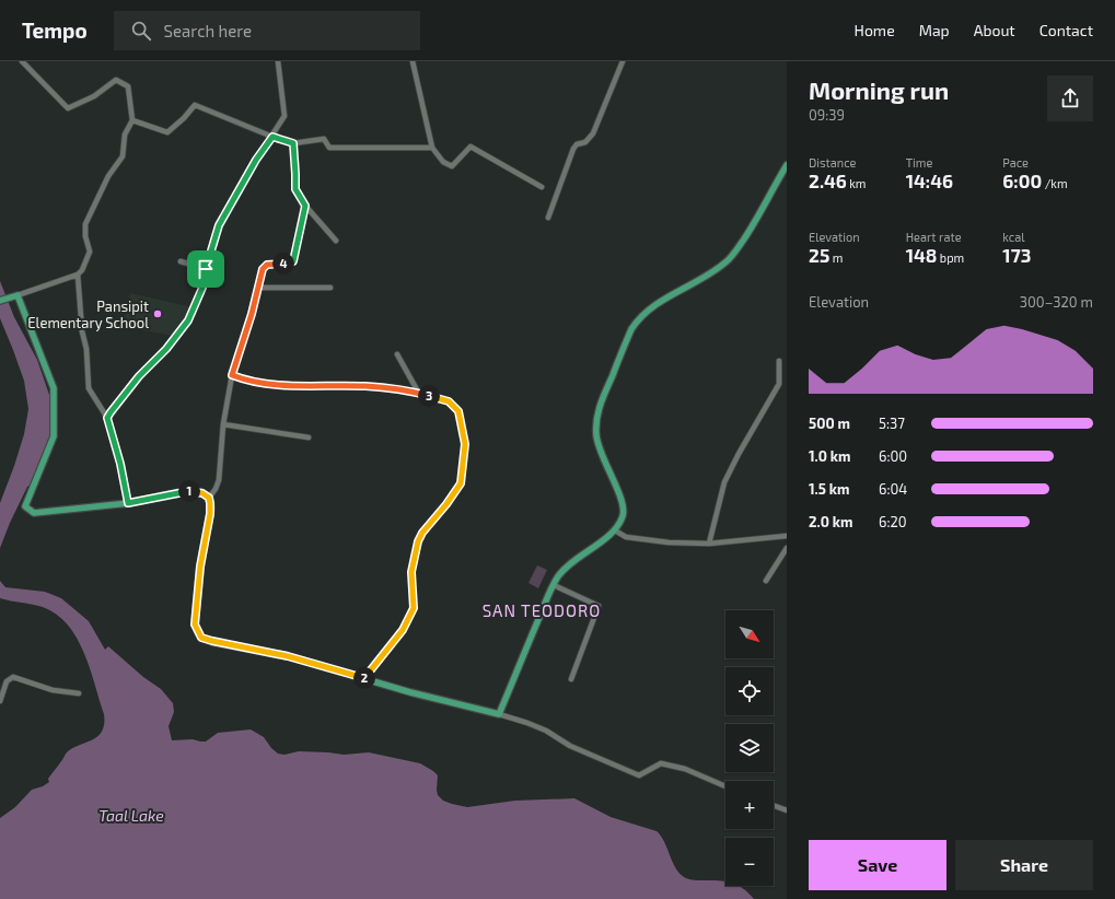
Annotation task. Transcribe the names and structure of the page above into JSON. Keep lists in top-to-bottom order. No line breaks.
{"districts":["SAN TEODORO"],"water":["Taal Lake"],"places":["Pansipit Elementary School"],"north":"bottom right","page":{"header":"Tempo","search":"Search here","nav":["Home","Map","About","Contact"],"heading":["Morning run","09:39"],"stats":[["Distance","2.46 km"],["Time","14:46"],["Pace","6:00 /km"],["Elevation","25 m"],["Heart rate","148 bpm"],["kcal","173"]],"pins":["4","3","1","2"],"chart":["Elevation","300–320 m"],"list":[{"name":"500 m","note":"5:37"},{"name":"1.0 km","note":"6:00"},{"name":"1.5 km","note":"6:04"},{"name":"2.0 km","note":"6:20"}],"map_buttons":["+","−"],"buttons":["Save","Share"]}}
